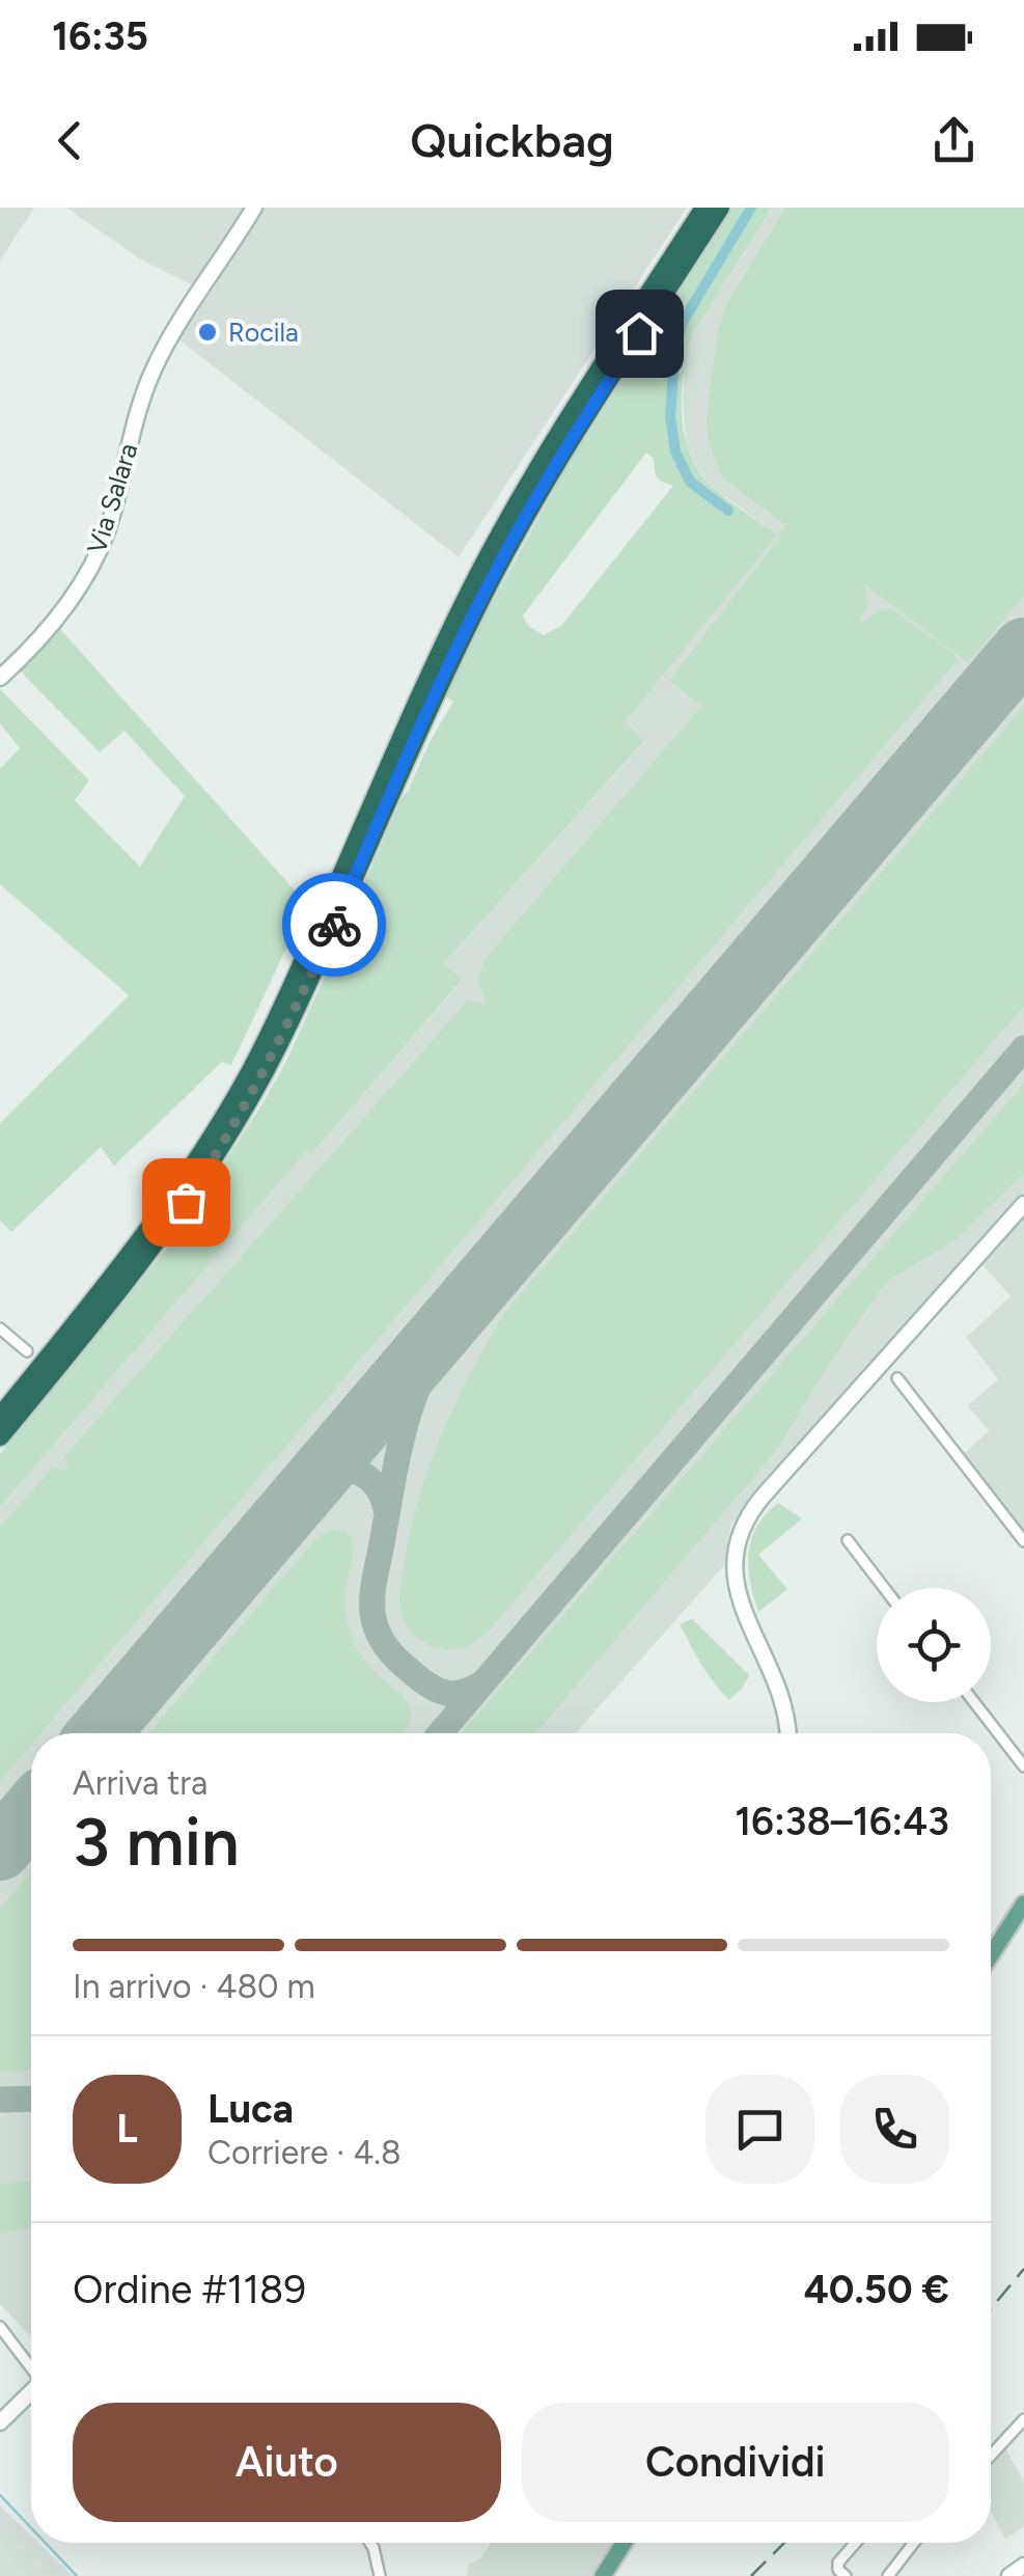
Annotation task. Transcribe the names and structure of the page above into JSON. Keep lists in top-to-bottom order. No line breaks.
{"streets":{"street":["Via Salara"]},"places":["Rocila"],"page":{"status":"16:35","header":"Quickbag","heading":["3 min","Arriva tra","16:38–16:43"],"panel":["Luca","Corriere · 4.8","Ordine #1189","40.50 €"],"bar":"In arrivo · 480 m","round":"L","buttons":["Aiuto","Condividi"]}}
